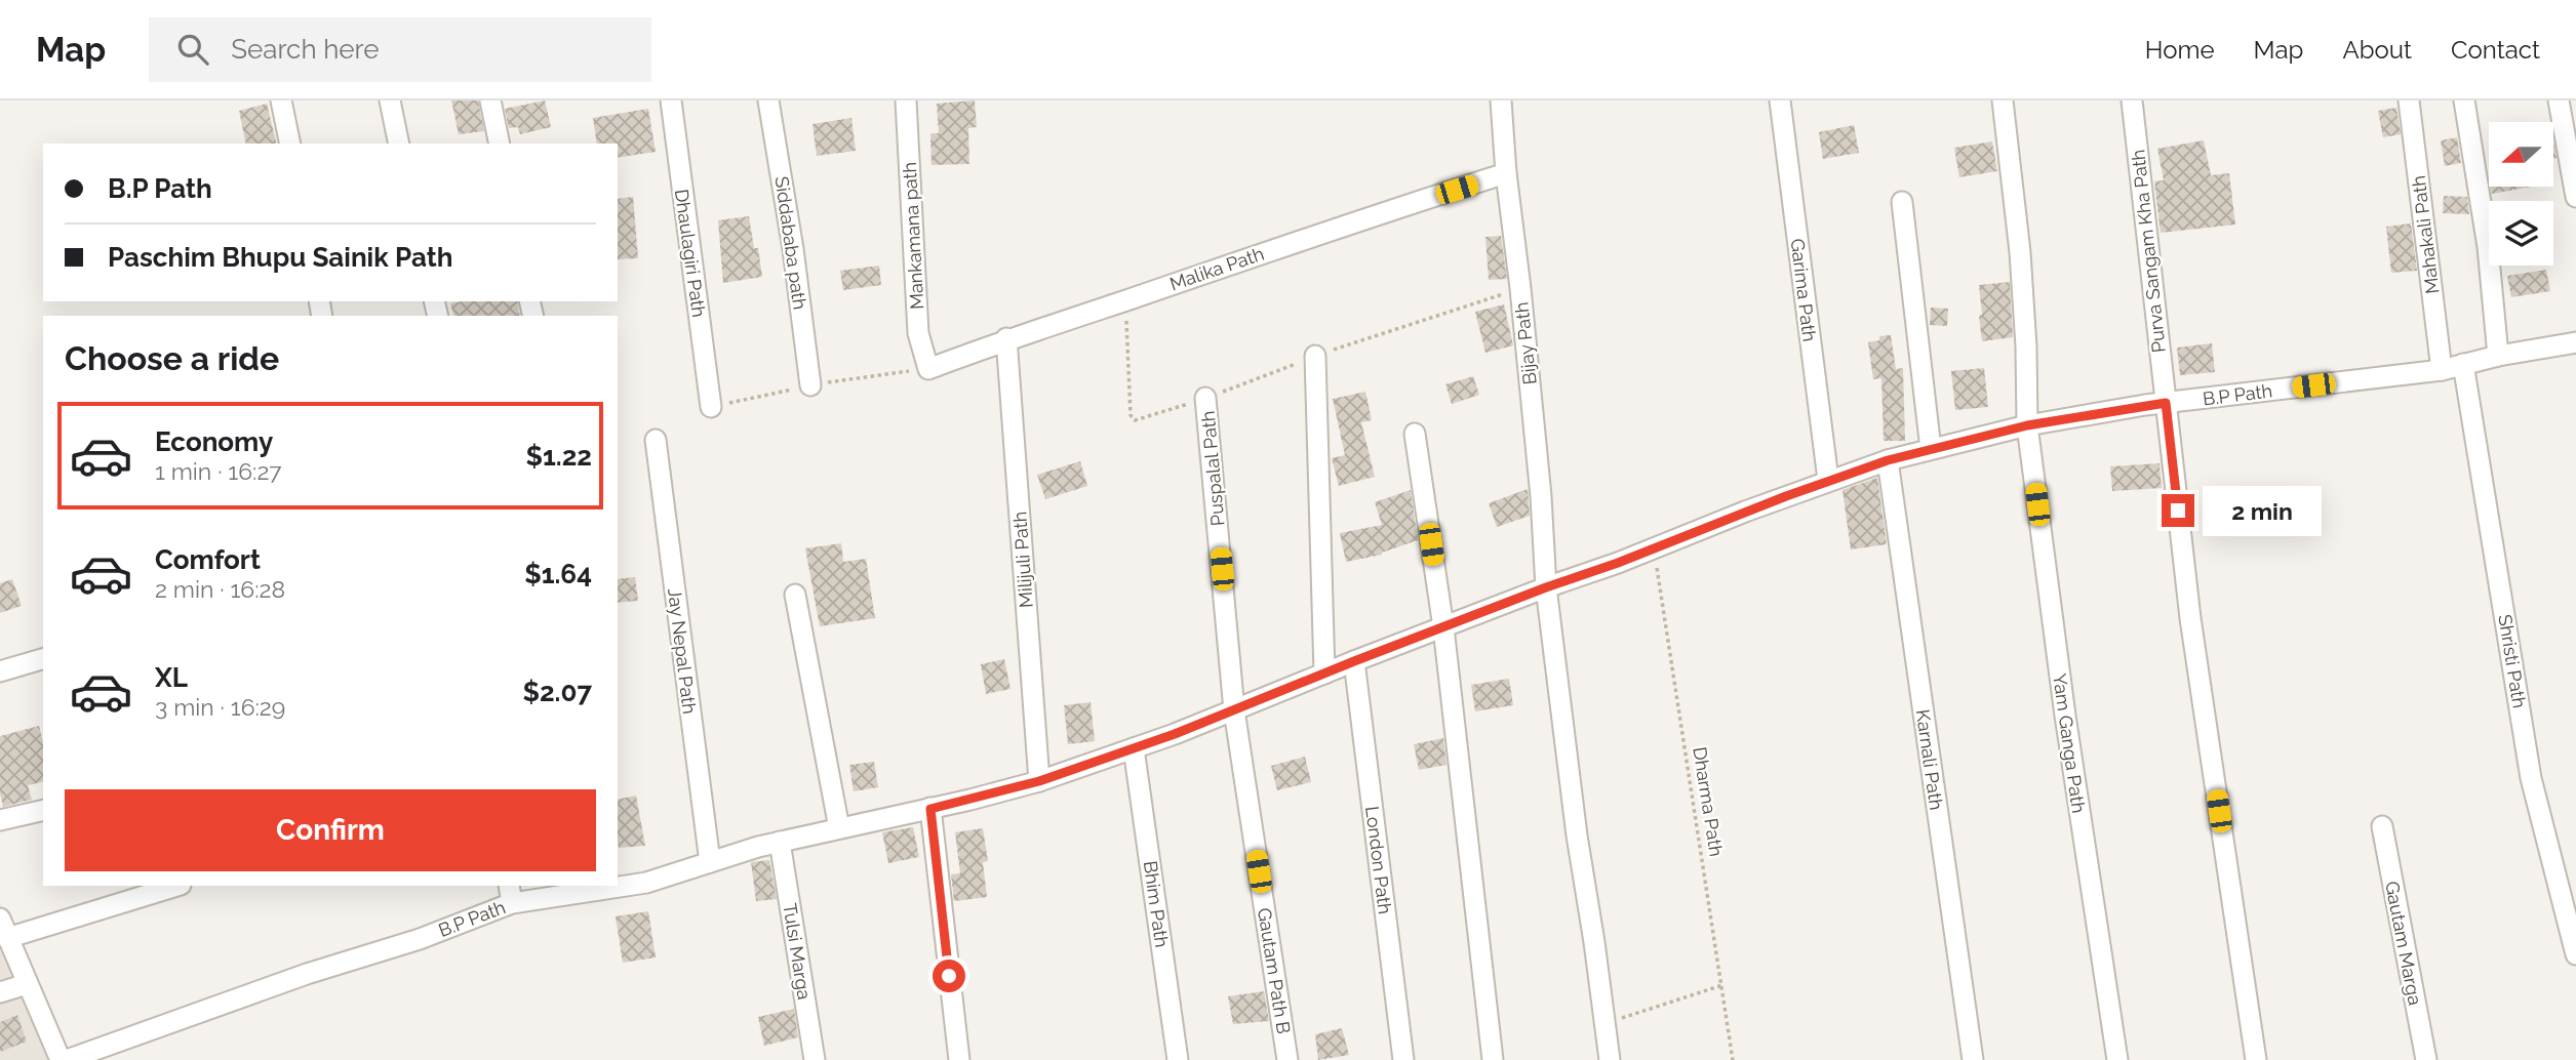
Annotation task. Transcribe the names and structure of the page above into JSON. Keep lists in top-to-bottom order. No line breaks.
{"streets":{"street":["Mahakali Path","Mankamana path","Siddababa path","Purva Sangam Kha Path","Dhaulagiri Path","Malika Path","Garima Path","Bijay Path","B.P Path","Puspalal Path","Milijuli Path","Jay Nepal Path","Shristi Path","Yam Ganga Path","Karnali Path","London Path","Bhim Path","Gautam Marga","Tulsi Marga","Gautam Path B"],"path":["Dharma Path"]},"crossings":[["Mahakali Path","B.P Path"],["Mankamana path","Malika Path"],["Purva Sangam Kha Path","B.P Path"],["Malika Path","Bijay Path"],["Malika Path","Milijuli Path"],["Garima Path","B.P Path"],["Bijay Path","B.P Path"],["B.P Path","Puspalal Path"],["B.P Path","Milijuli Path"],["B.P Path","Jay Nepal Path"],["B.P Path","Shristi Path"],["B.P Path","Yam Ganga Path"],["B.P Path","Karnali Path"],["B.P Path","Dharma Path"],["B.P Path","London Path"],["B.P Path","Bhim Path"],["B.P Path","Tulsi Marga"],["B.P Path","Gautam Path B"],["Puspalal Path","Gautam Path B"]],"north":"left","page":{"header":"Map","search":"Search here","nav":["Home","Map","About","Contact"],"banner":["B.P Path","Paschim Bhupu Sainik Path"],"heading":"Choose a ride","list":[{"name":"Economy","note":"1 min · 16:27","value":"$1.22"},{"name":"Comfort","note":"2 min · 16:28","value":"$1.64"},{"name":"XL","note":"3 min · 16:29","value":"$2.07"}],"bubble":"2 min","buttons":"Confirm"}}
